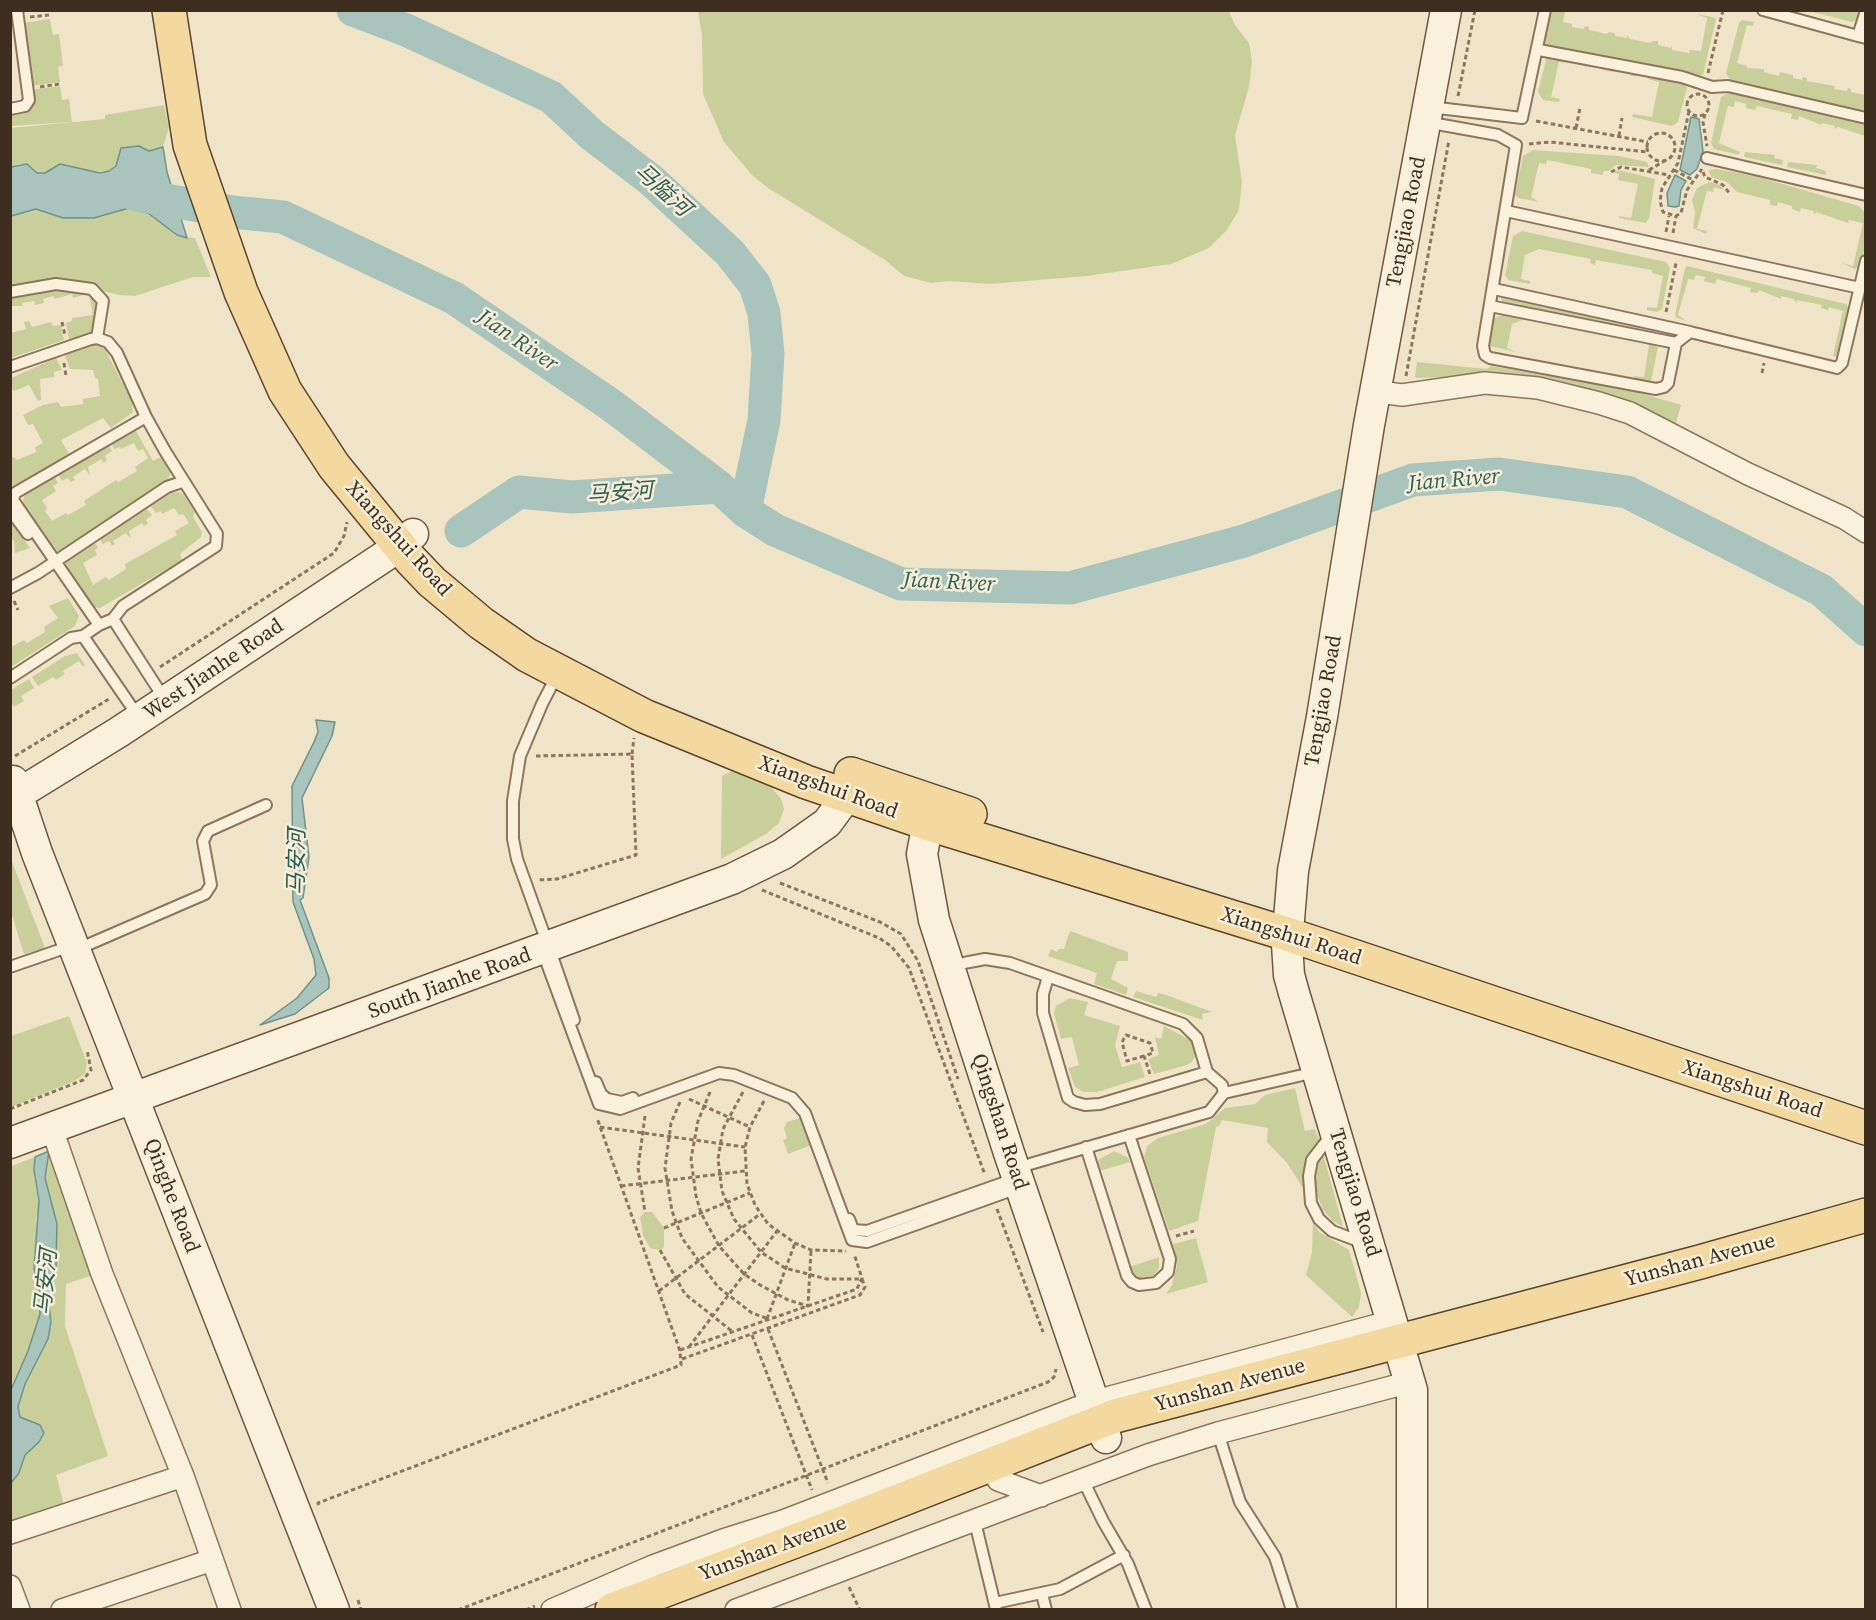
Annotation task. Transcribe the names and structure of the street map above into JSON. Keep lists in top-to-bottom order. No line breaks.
{"streets":{"main road":["Xiangshui Road","Yunshan Avenue"],"street":["Tengjiao Road","West Jianhe Road","South Jianhe Road","Qingshan Road","Qinghe Road"]},"crossings":[["Tengjiao Road","Xiangshui Road"],["Tengjiao Road","Yunshan Avenue"],["Xiangshui Road","West Jianhe Road"],["Xiangshui Road","South Jianhe Road"],["Xiangshui Road","Qingshan Road"],["West Jianhe Road","Qinghe Road"],["South Jianhe Road","Qinghe Road"],["Qingshan Road","Yunshan Avenue"]],"water":["马隘河","Jian River","马安河"]}
